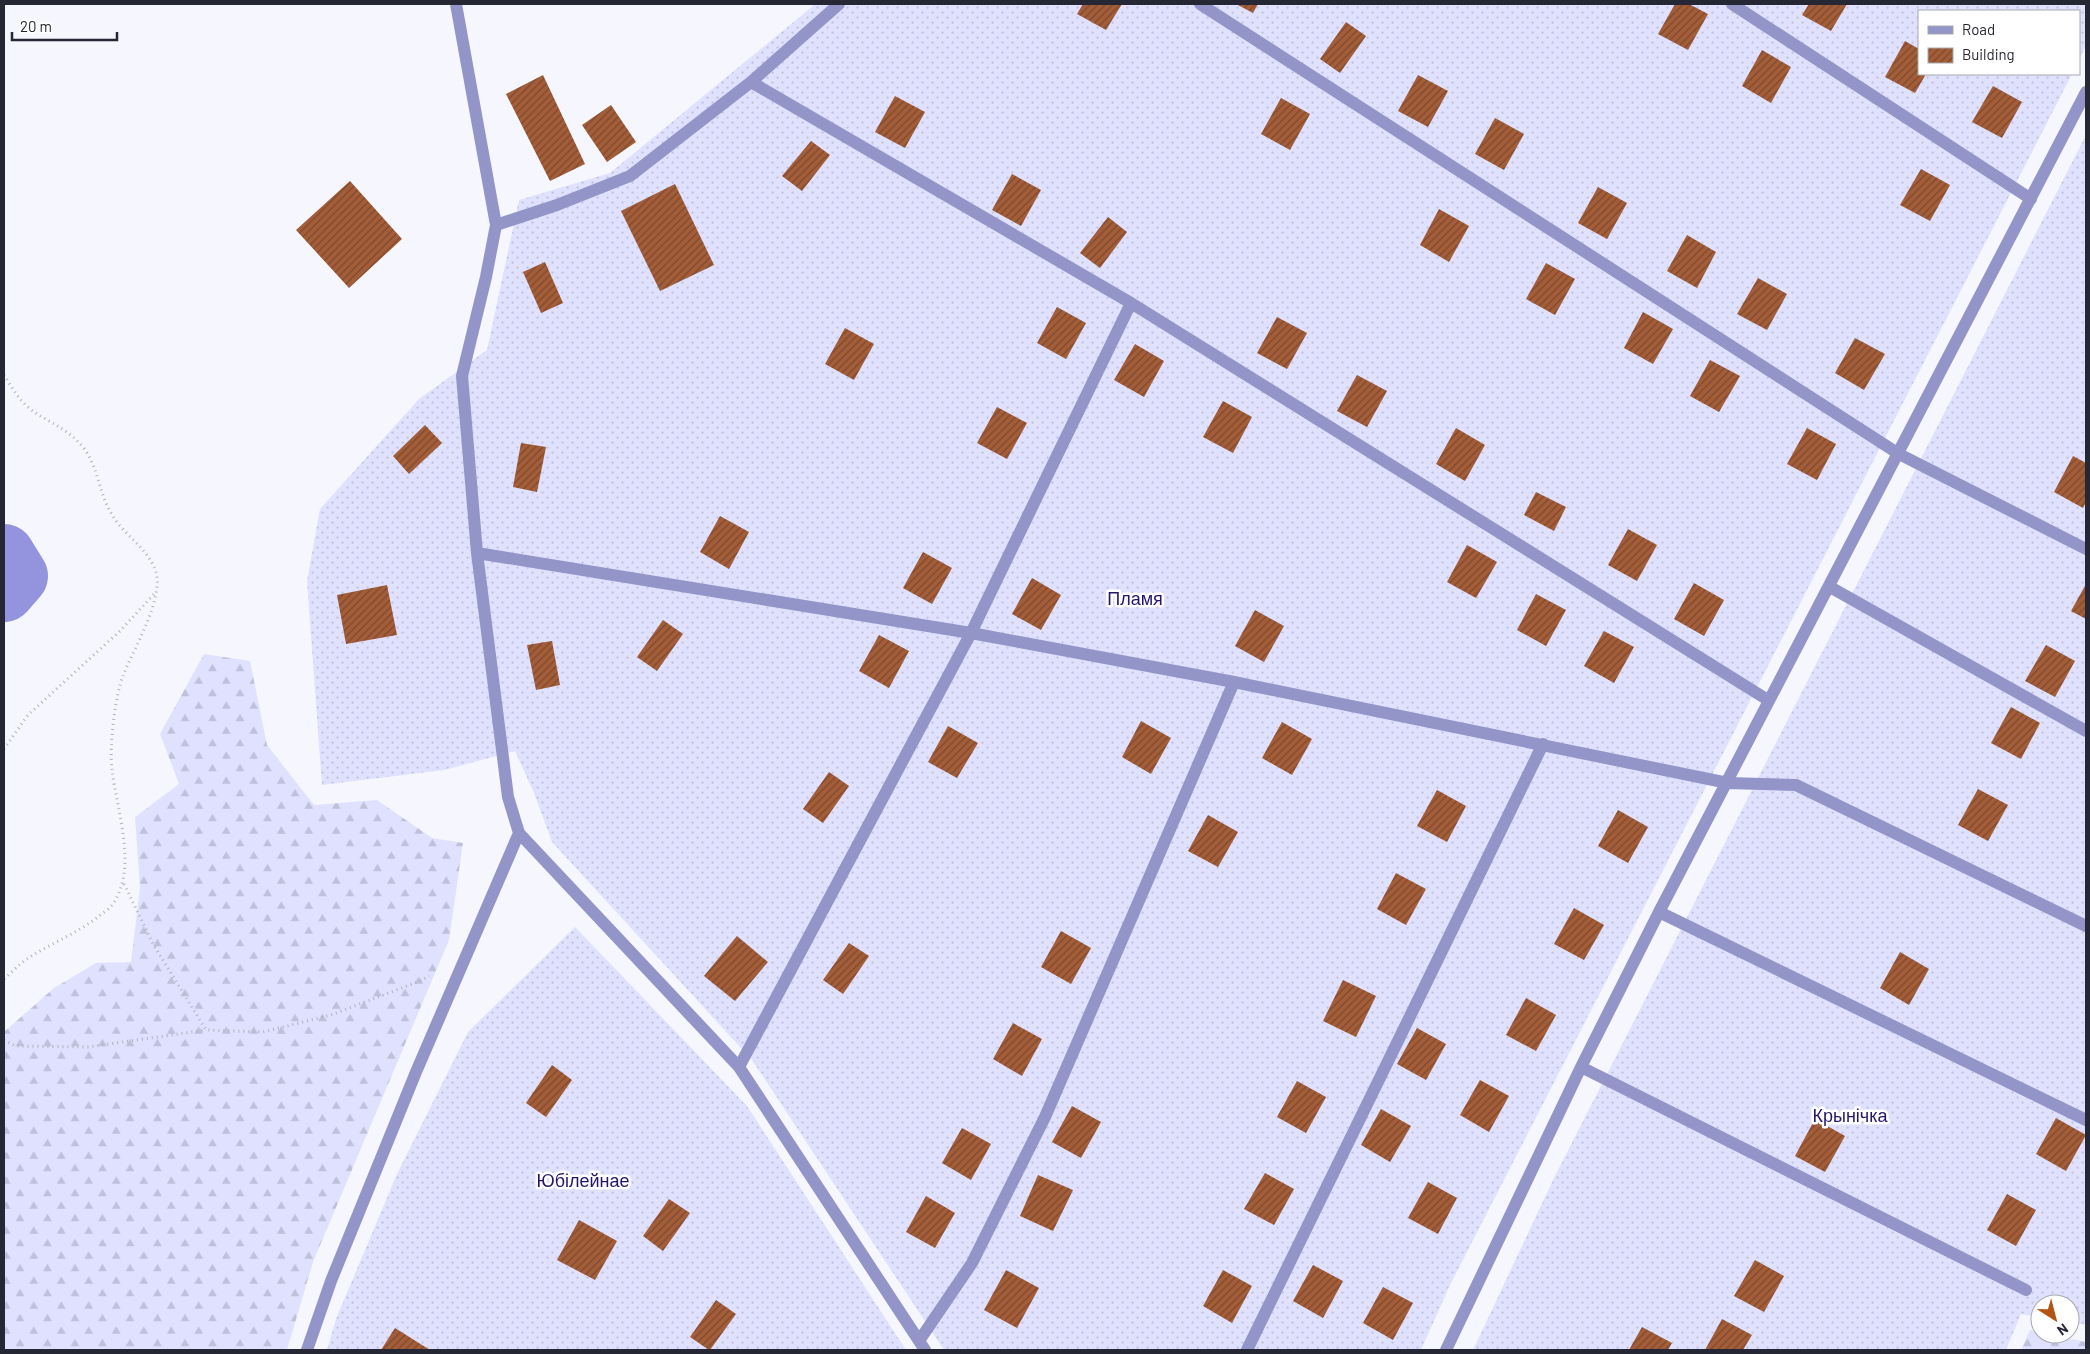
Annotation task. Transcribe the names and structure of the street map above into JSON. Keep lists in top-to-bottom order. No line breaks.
{"parks":["Пламя","Крынічка","Юбілейнае"],"legend":["Road","Building"],"scale_bar":"20 m","north":"bottom right"}
